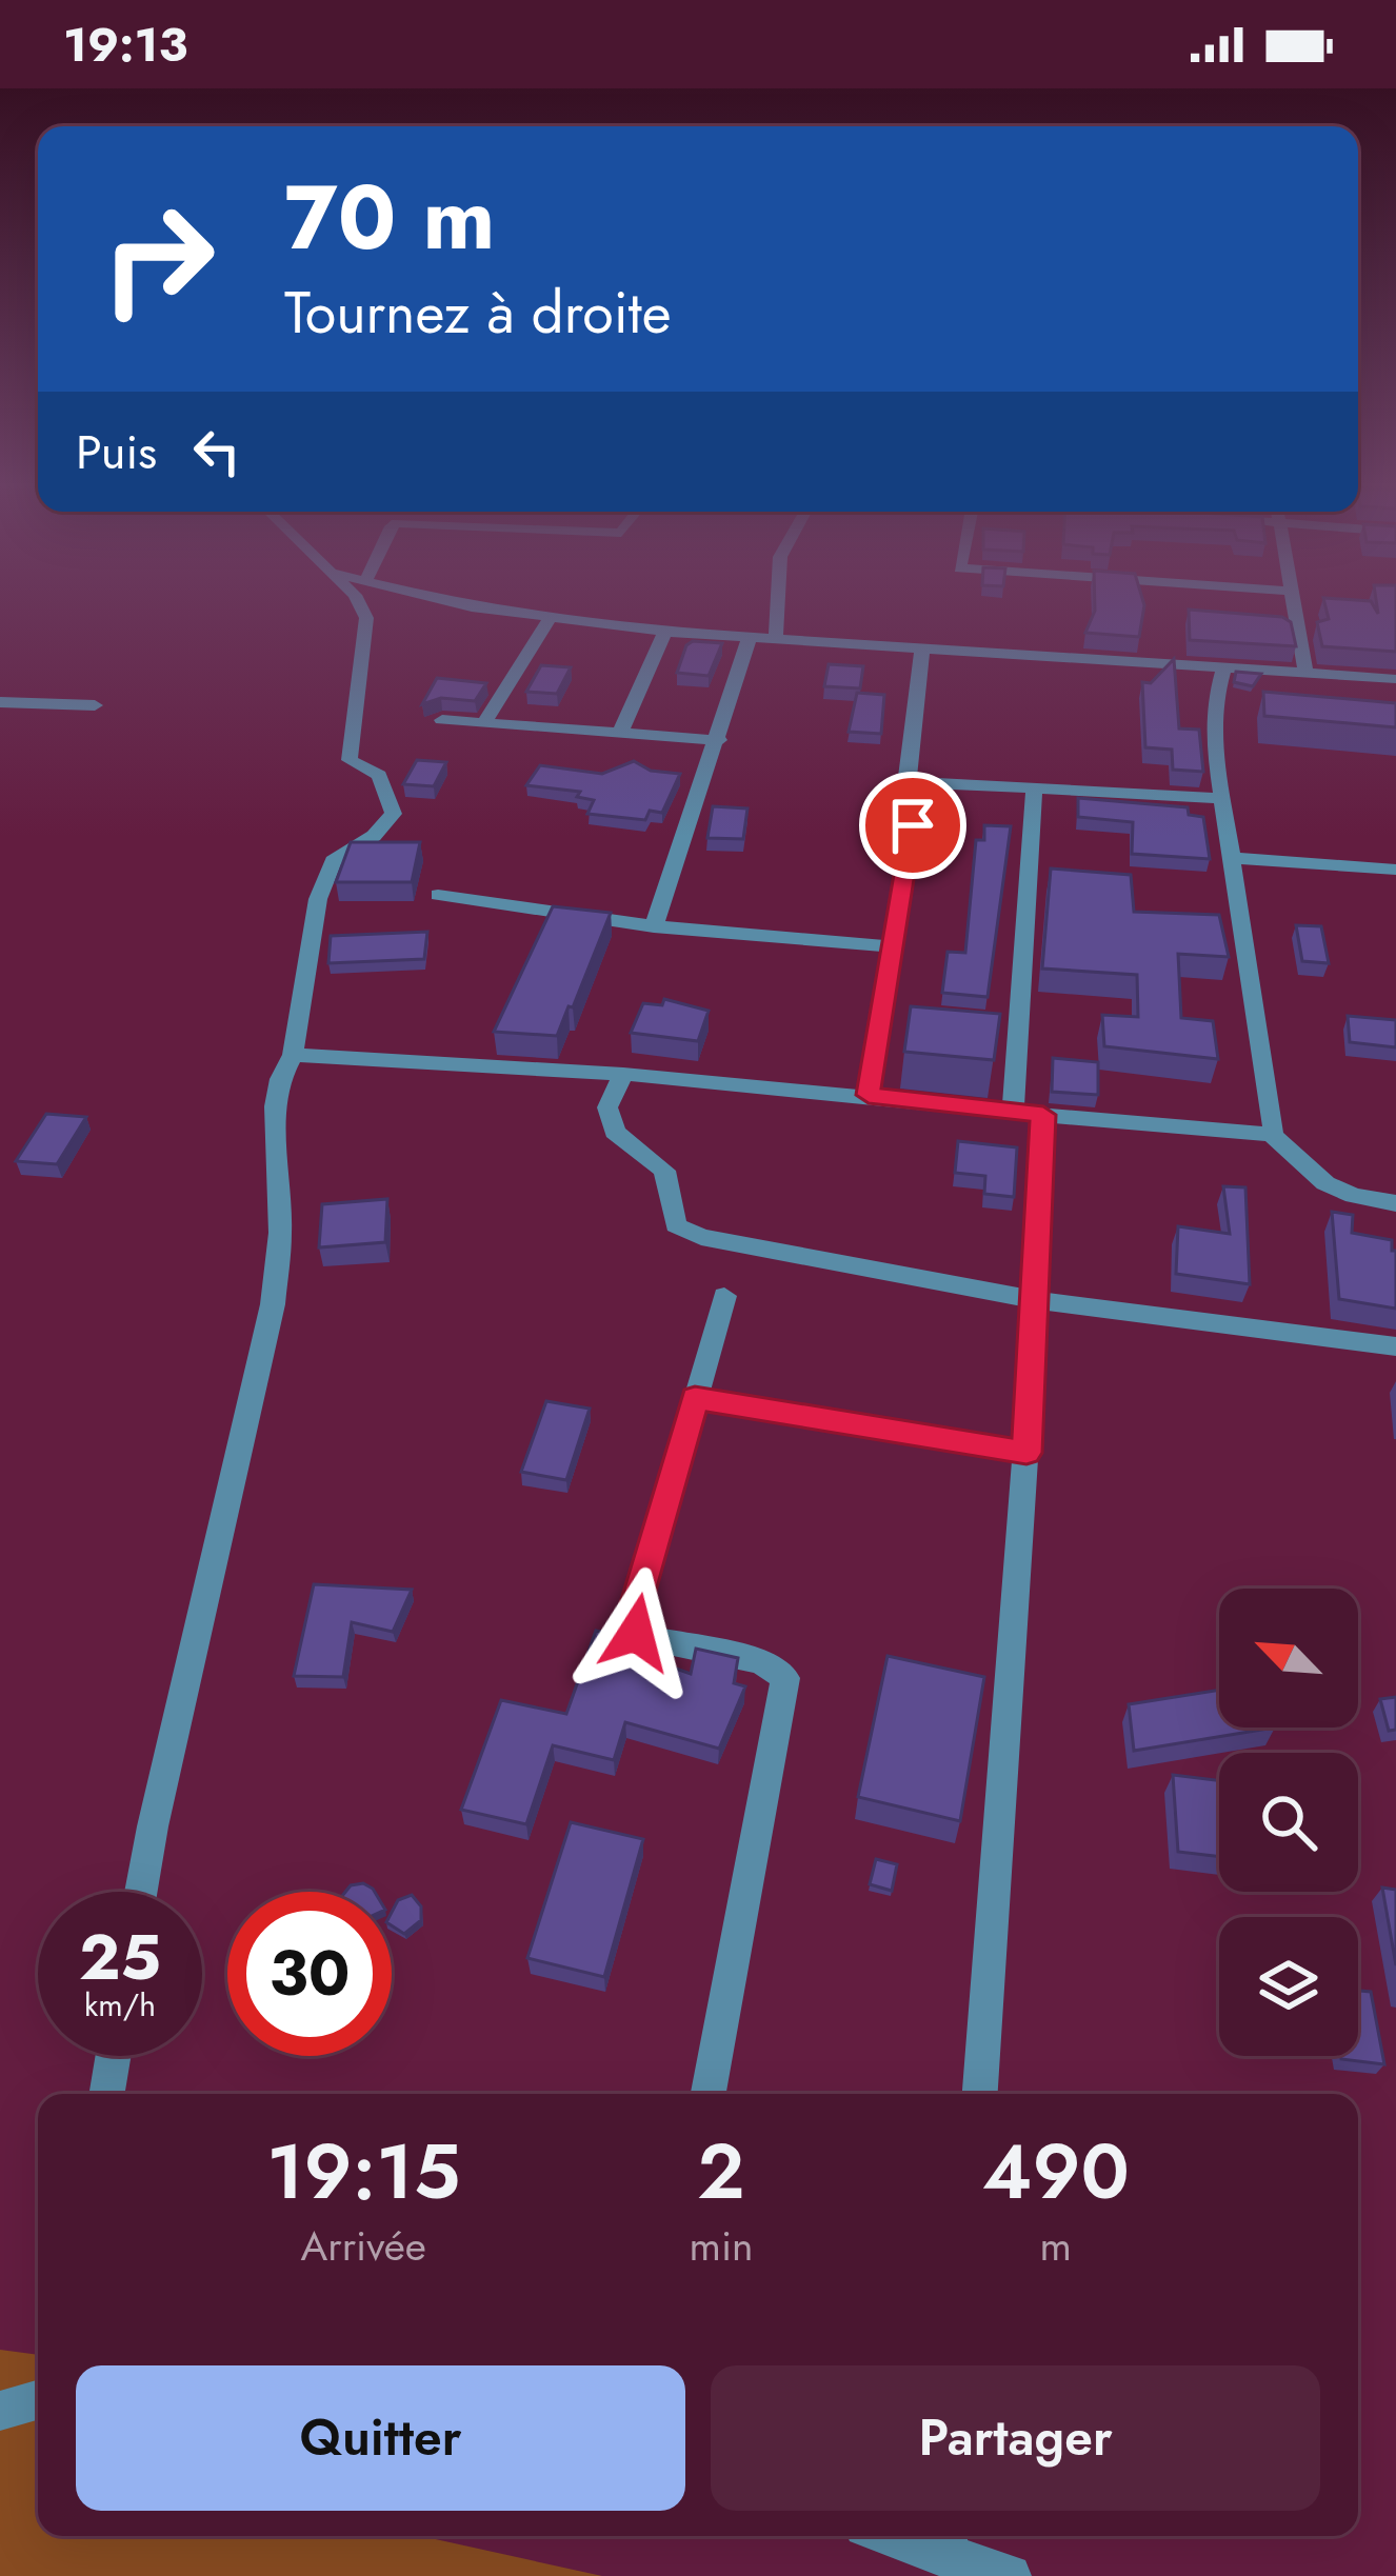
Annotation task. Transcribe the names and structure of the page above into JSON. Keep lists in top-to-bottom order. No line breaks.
{"north":"top left","page":{"status":"19:13","turn":["70 m","Tournez à droite"],"then":"Puis","speed":"25 km/h","limit":"30","eta":["19:15","Arrivée","2","min","490","m"],"buttons":["Quitter","Partager"]}}
